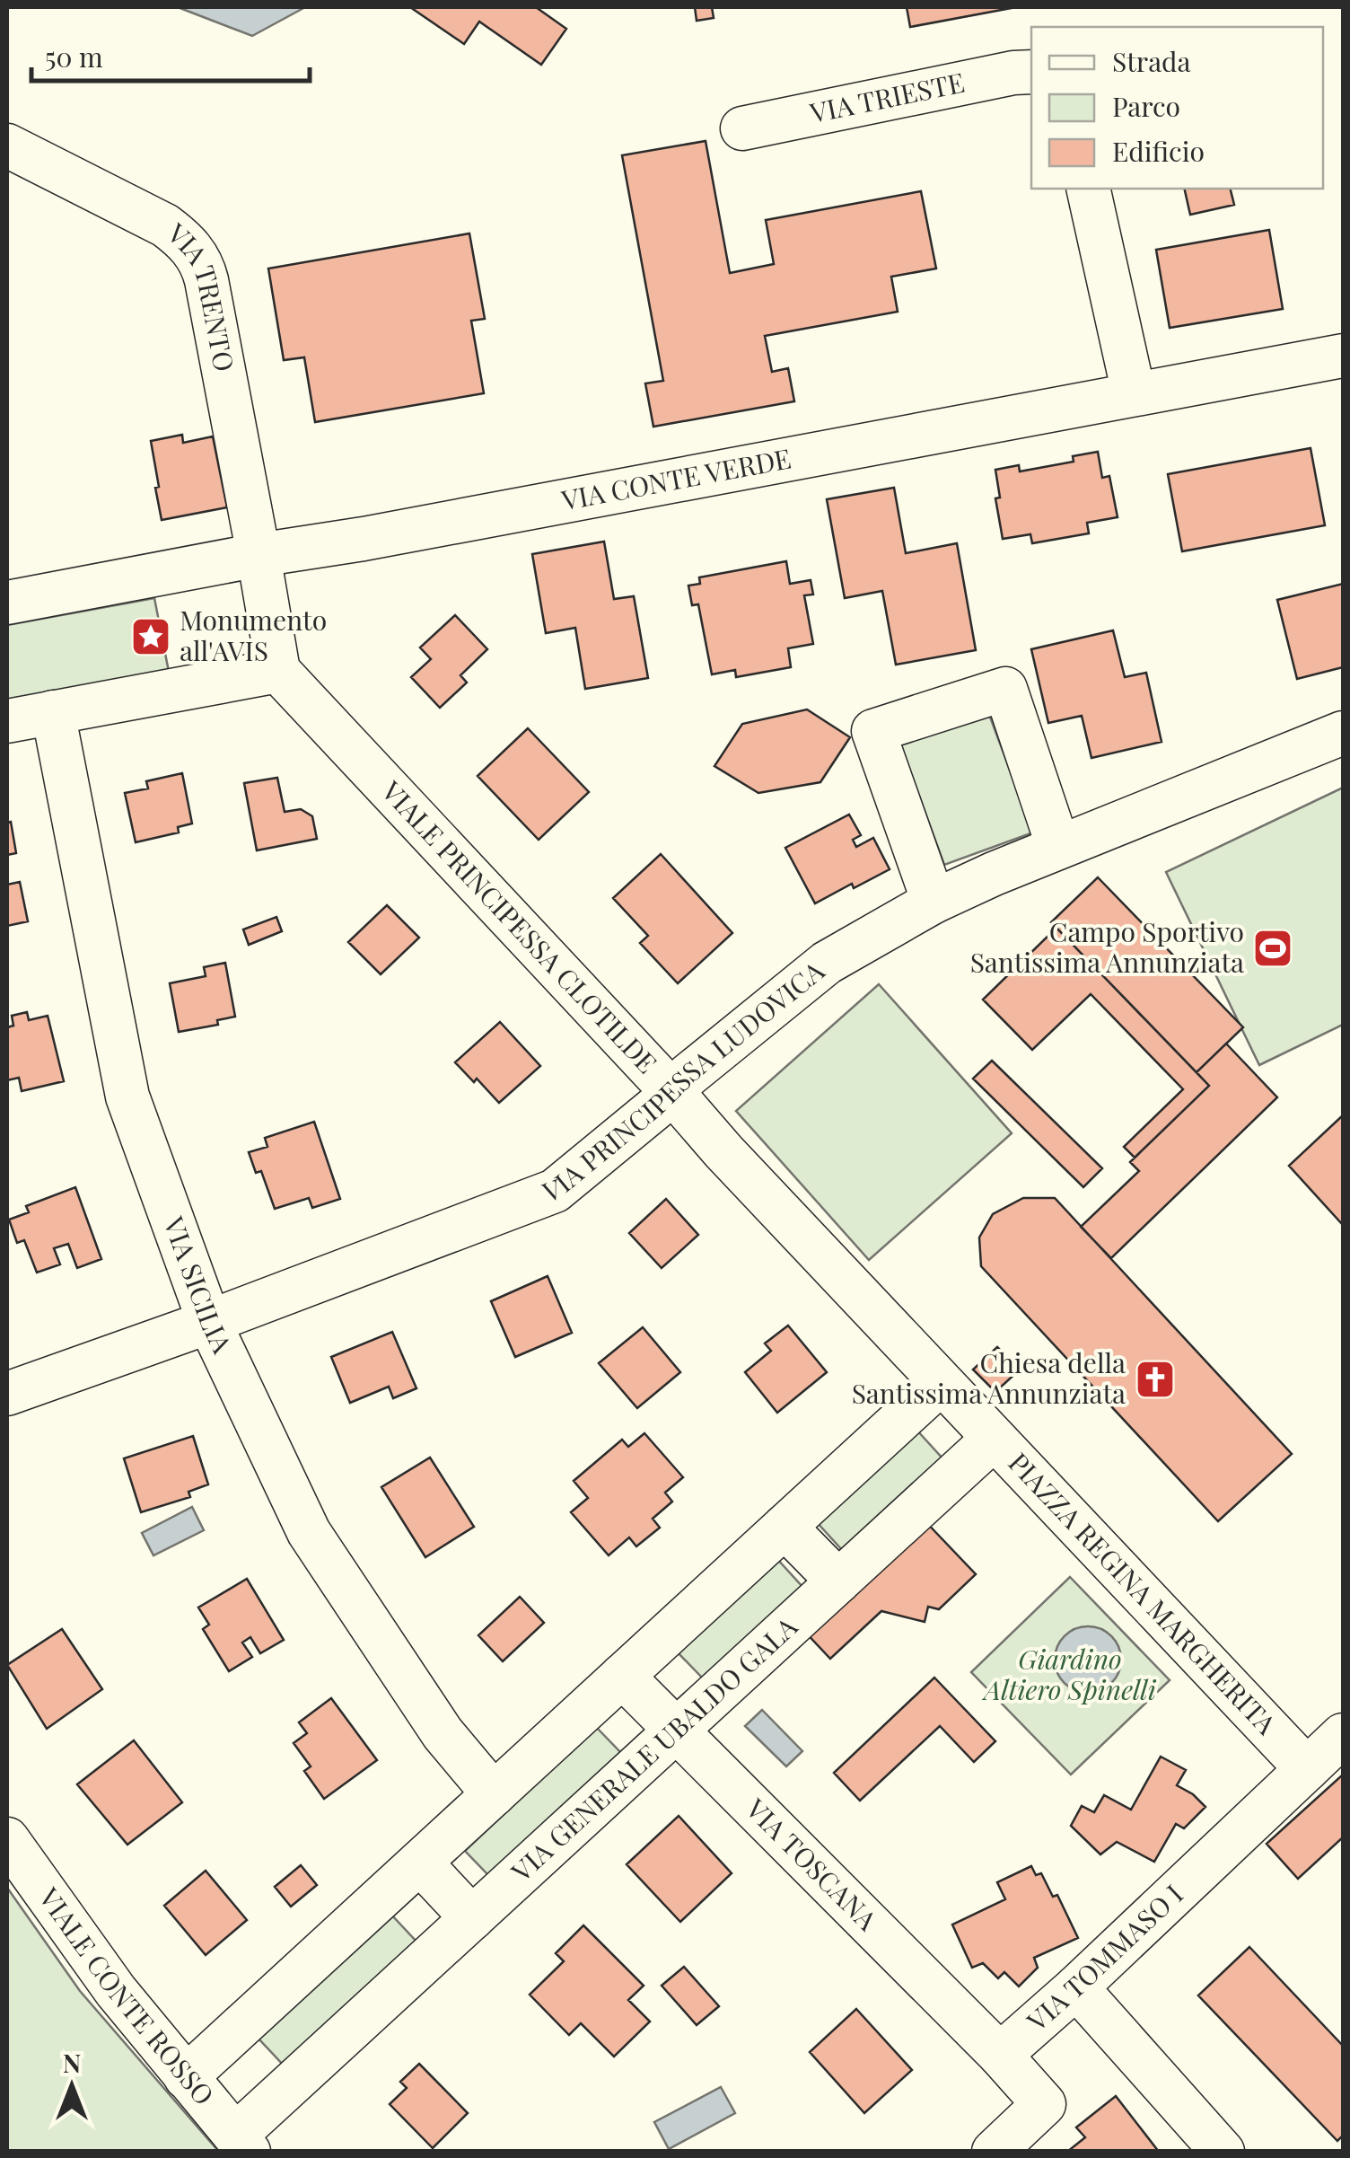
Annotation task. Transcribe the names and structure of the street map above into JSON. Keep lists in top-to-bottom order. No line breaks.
{"streets":{"street":["VIA TRIESTE","VIA TRENTO","VIA CONTE VERDE","VIALE PRINCIPESSA CLOTILDE","VIA PRINCIPESSA LUDOVICA","VIA SICILIA","PIAZZA REGINA MARGHERITA","VIA GENERALE UBALDO GALA","VIA TOSCANA","VIA TOMMASO I","VIALE CONTE ROSSO"]},"crossings":[["VIA TRENTO","VIA CONTE VERDE"],["VIA TRENTO","VIALE PRINCIPESSA CLOTILDE"],["VIALE PRINCIPESSA CLOTILDE","VIA PRINCIPESSA LUDOVICA"],["VIALE PRINCIPESSA CLOTILDE","PIAZZA REGINA MARGHERITA"],["VIA PRINCIPESSA LUDOVICA","VIA SICILIA"],["PIAZZA REGINA MARGHERITA","VIA GENERALE UBALDO GALA"],["PIAZZA REGINA MARGHERITA","VIA TOMMASO I"],["VIA GENERALE UBALDO GALA","VIA TOSCANA"],["VIA GENERALE UBALDO GALA","VIALE CONTE ROSSO"],["VIA TOSCANA","VIA TOMMASO I"]],"parks":["Giardino Altiero Spinelli"],"places":{"place":["Monumento all'AVIS"],"sports":["Campo Sportivo Santissima Annunziata"],"church":["Chiesa della Santissima Annunziata"]},"legend":["Strada","Parco","Edificio"],"scale_bar":"50 m","north":"top"}
